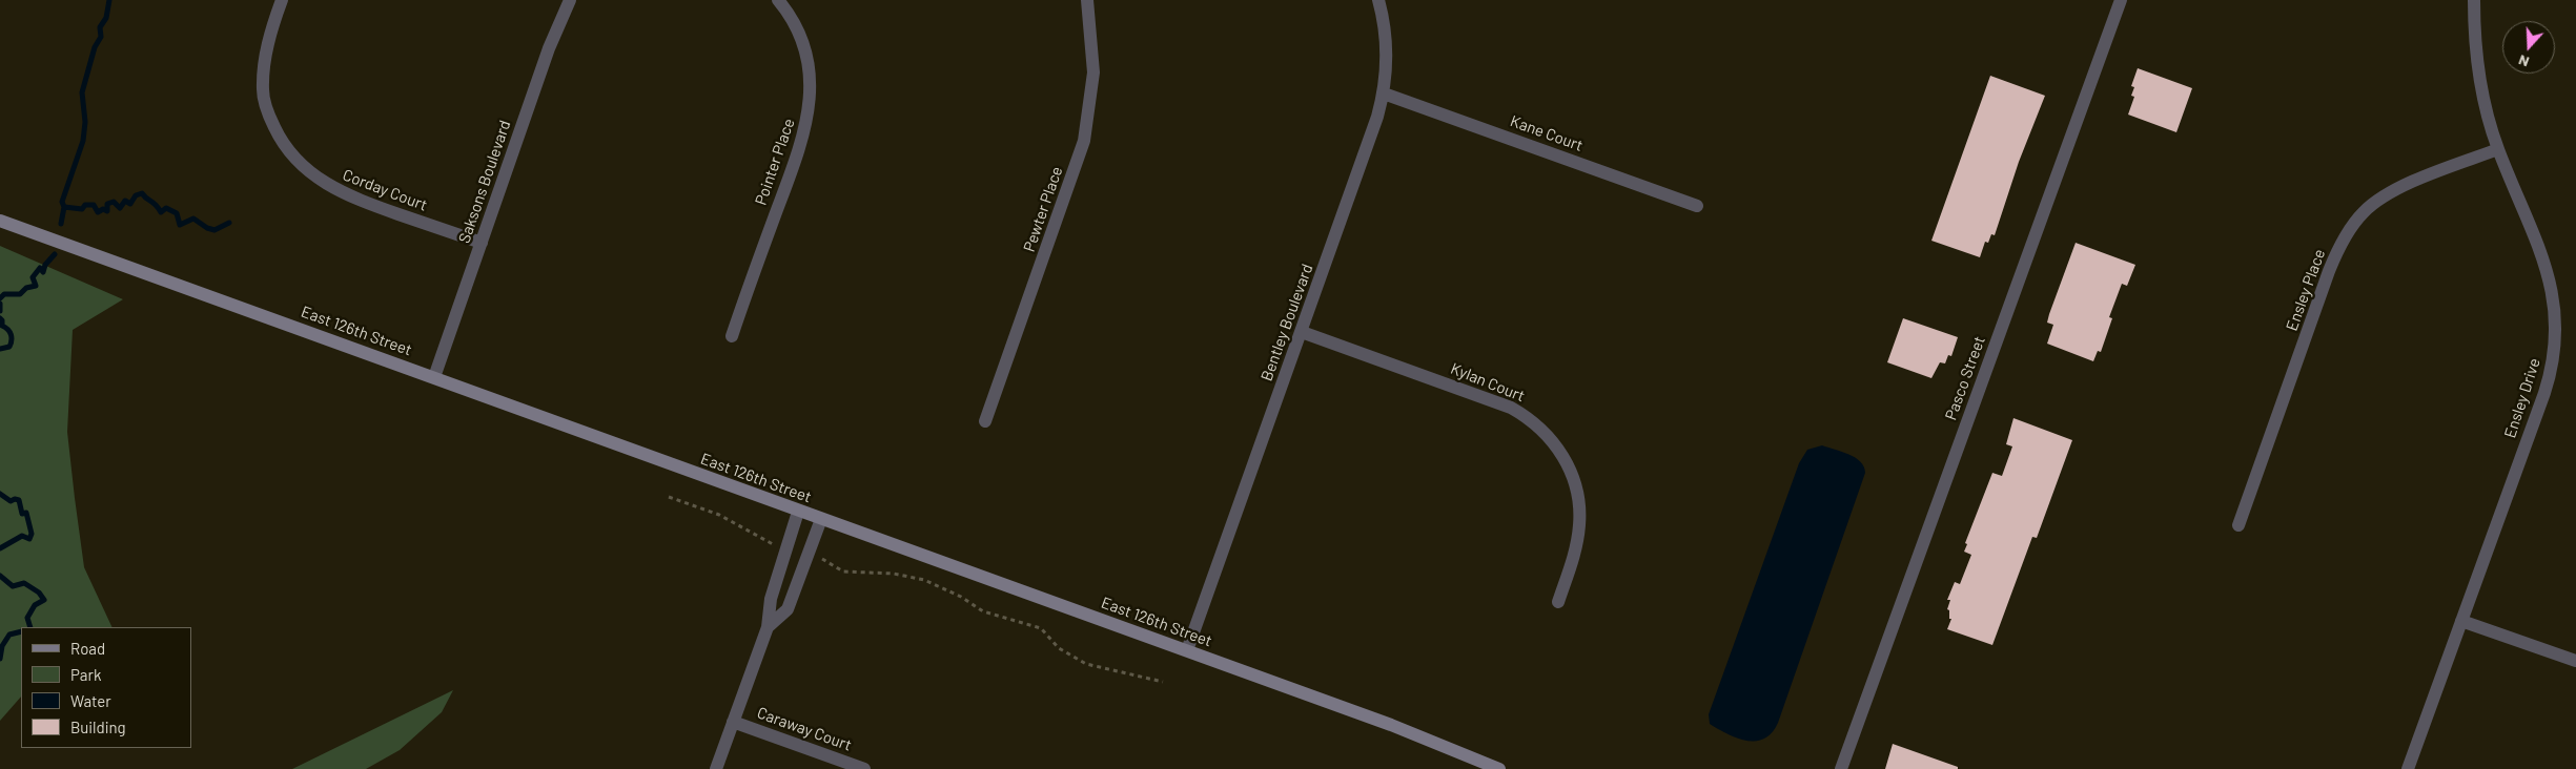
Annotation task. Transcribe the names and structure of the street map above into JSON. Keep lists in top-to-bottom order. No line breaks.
{"streets":{"main road":["East 126th Street"],"street":["Kane Court","Pointer Place","Saksons Boulevard","Corday Court","Pewter Place","Ensley Place","Bentley Boulevard","Pasco Street","Kylan Court","Ensley Drive","Caraway Court"]},"crossings":[["Kane Court","Bentley Boulevard"],["Saksons Boulevard","Corday Court"],["Saksons Boulevard","East 126th Street"],["Ensley Place","Ensley Drive"],["Bentley Boulevard","East 126th Street"],["Bentley Boulevard","Kylan Court"]],"legend":["Road","Park","Water","Building"],"north":"bottom"}
